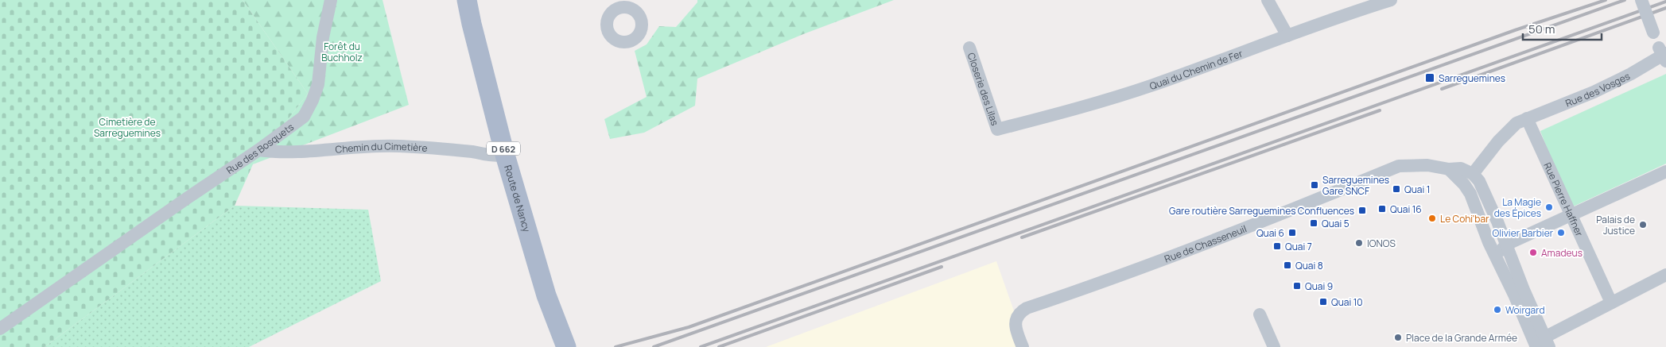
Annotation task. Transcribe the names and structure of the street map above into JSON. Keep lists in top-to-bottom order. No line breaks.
{"streets":{"main road":["D 662","Route de Nancy"],"street":["Quai du Chemin de Fer","Closerie des Lilas","Rue des Vosges","Rue des Bosquets","Chemin du Cimetière","Rue Pierre Haffner","Rue de Chasseneuil"]},"crossings":[["Quai du Chemin de Fer","Closerie des Lilas"],["Rue des Vosges","Rue Pierre Haffner"],["Rue des Vosges","Rue de Chasseneuil"],["Rue des Bosquets","Chemin du Cimetière"],["Chemin du Cimetière","Route de Nancy"]],"parks":["Forêt du Buchholz","Cimetière de Sarreguemines"],"places":{"transit":["Sarreguemines","Sarreguemines Gare SNCF","Quai 1","Quai 16","Gare routière Sarreguemines Confluences","Quai 5","Quai 6","Quai 7","Quai 8","Quai 9","Quai 10"],"other":["La Magie des Épices","Le Cohi'bar","Palais de Justice","Olivier Barbier","IONOS","Amadeus","Woirgard","Place de la Grande Armée"]},"scale_bar":"50 m"}
